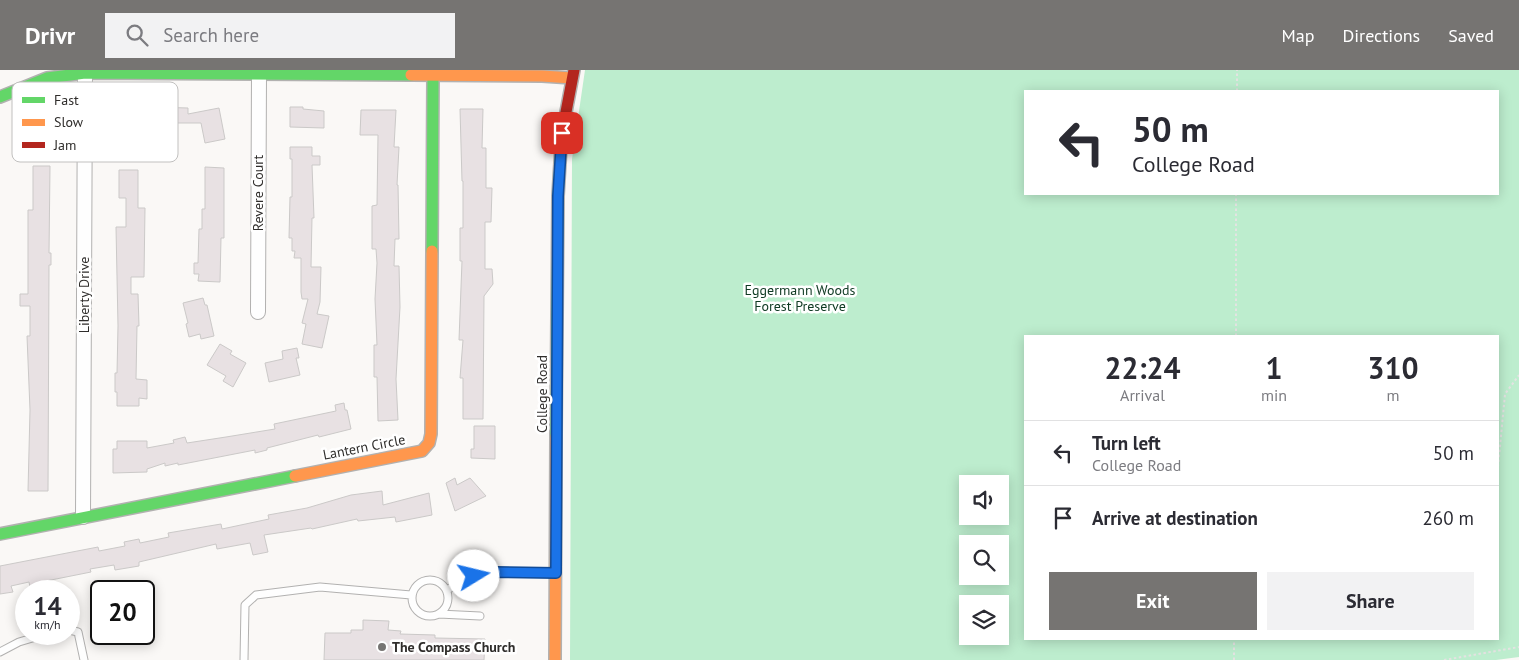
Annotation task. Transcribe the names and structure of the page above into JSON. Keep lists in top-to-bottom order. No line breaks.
{"streets":{"street":["Revere Court","Liberty Drive","College Road","Lantern Circle"]},"crossings":[["Liberty Drive","Lantern Circle"]],"parks":["Eggermann Woods Forest Preserve"],"places":["The Compass Church"],"legend":["Fast","Slow","Jam"],"page":{"header":"Drivr","search":"Search here","nav":["Map","Directions","Saved"],"turn":["50 m","College Road"],"eta":["22:24","Arrival","1","min","310","m"],"list":[{"name":"Turn left","note":"College Road","value":"50 m"},{"name":"Arrive at destination","value":"260 m"}],"buttons":["Exit","Share"],"speed":"14 km/h","limit":"20"}}
